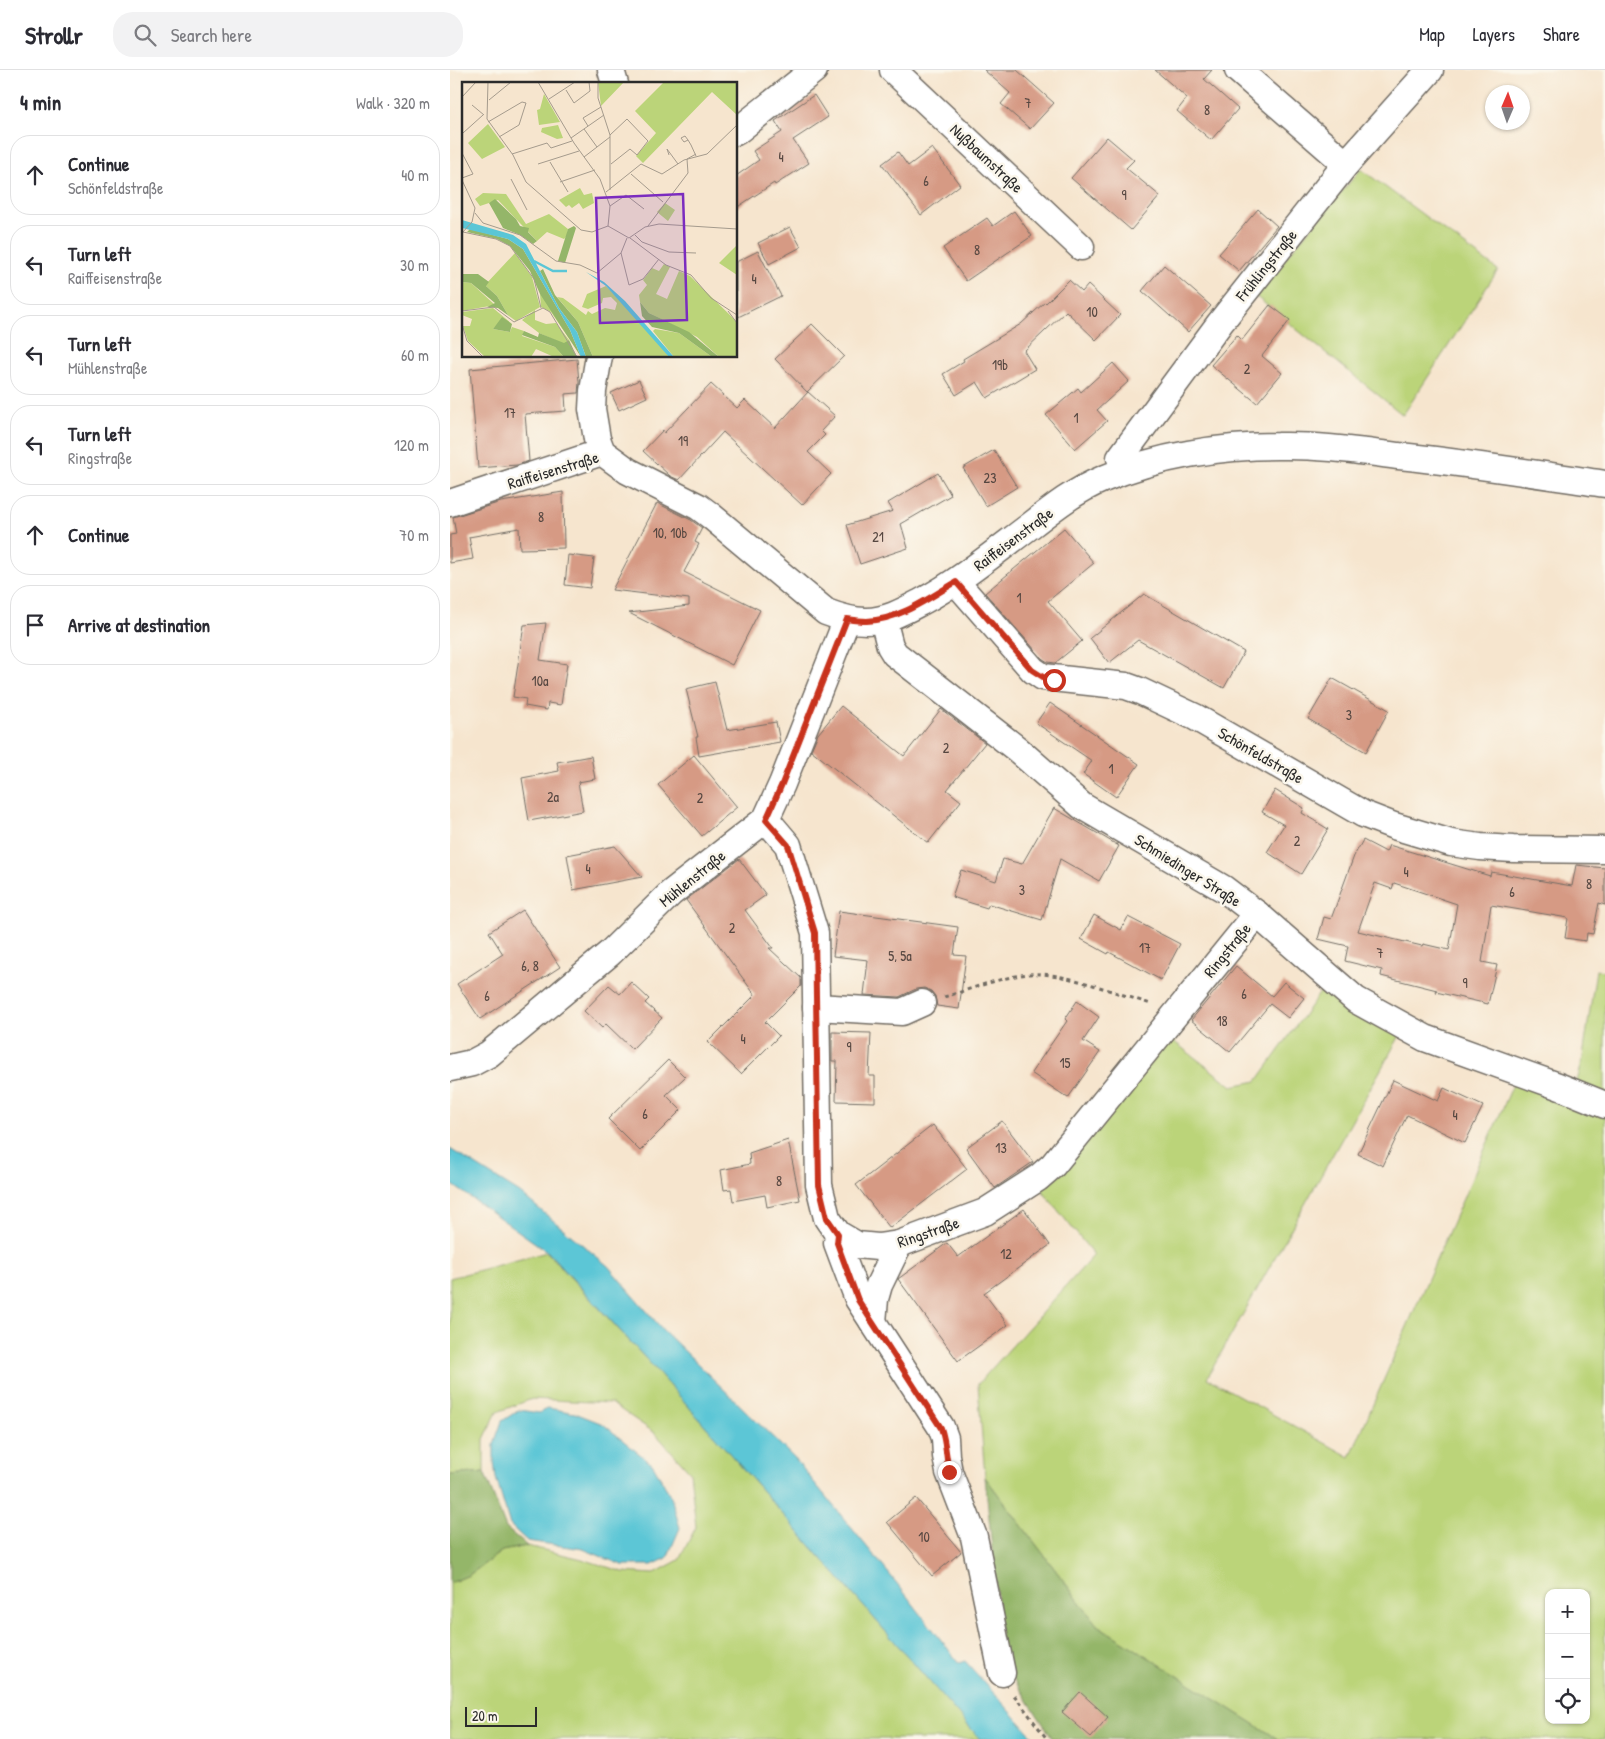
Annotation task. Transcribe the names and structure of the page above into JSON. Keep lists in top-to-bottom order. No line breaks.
{"streets":{"street":["Nußbaumstraße","Frühlingstraße","Raiffeisenstraße","Schönfeldstraße","Schmiedinger Straße","Mühlenstraße","Ringstraße"]},"crossings":[["Frühlingstraße","Raiffeisenstraße"],["Raiffeisenstraße","Schönfeldstraße"],["Raiffeisenstraße","Schmiedinger Straße"],["Raiffeisenstraße","Mühlenstraße"],["Schmiedinger Straße","Ringstraße"]],"house_numbers":["7","8","4","6","9","8","4","10","19b","2","17","1","19","23","8","10, 10b","21","1","10a","3","2","1","2a","2","2","4","4","8","3","6","2","17","7","5, 5a","6, 8","9","6","6","18","4","9","15","6","4","13","8","12","10"],"scale_bar":"20 m","north":"top","page":{"header":"Strollr","search":"Search here","nav":["Map","Layers","Share"],"heading":["4 min","Walk · 320 m"],"list":[["Continue","Schönfeldstraße","40 m"],["Turn left","Raiffeisenstraße","30 m"],["Turn left","Mühlenstraße","60 m"],["Turn left","Ringstraße","120 m"],["Continue","70 m"],"Arrive at destination"],"map_buttons":["+","−"],"scale":"20 m"}}
